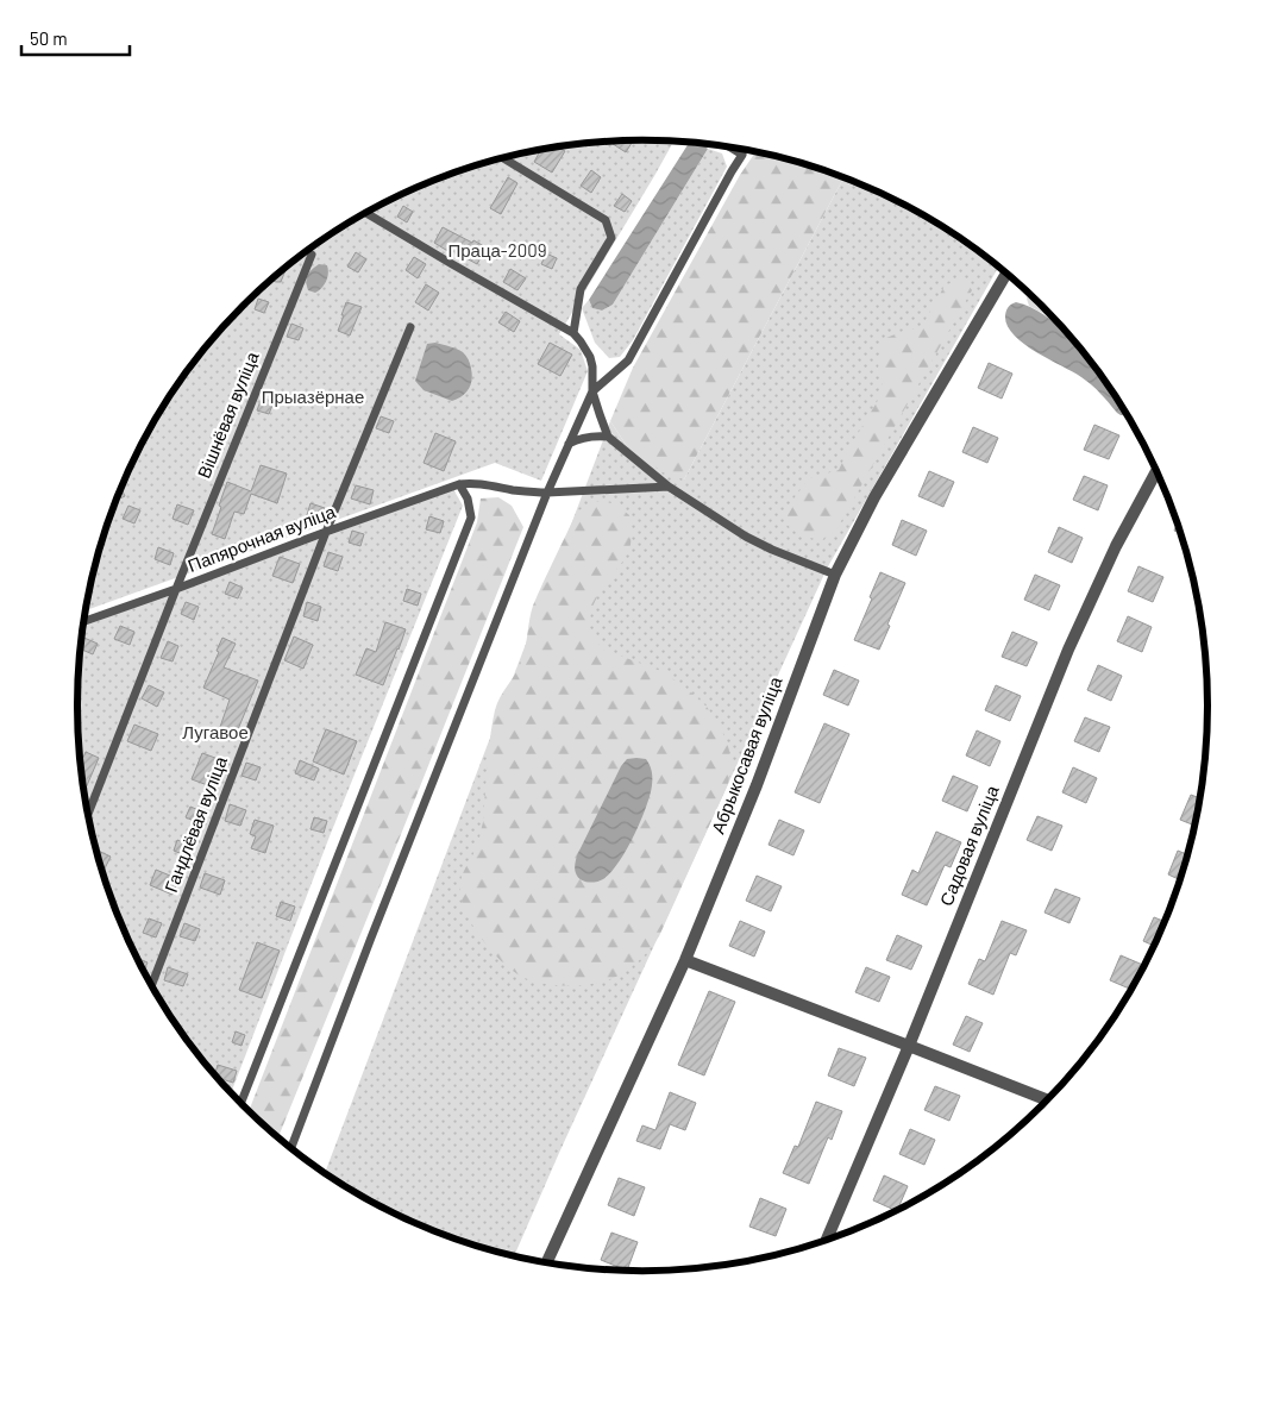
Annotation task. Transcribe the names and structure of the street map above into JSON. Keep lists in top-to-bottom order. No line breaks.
{"streets":{"street":["Абрыкосавая вуліца","Садовая вуліца"],"lane":["Вішнёвая вуліца","Папярочная вуліца","Гандлёвая вуліца"]},"crossings":[["Вішнёвая вуліца","Папярочная вуліца"],["Папярочная вуліца","Гандлёвая вуліца"]],"parks":["Праца-2009","Прыазёрнае","Лугавое"],"scale_bar":"50 m"}
